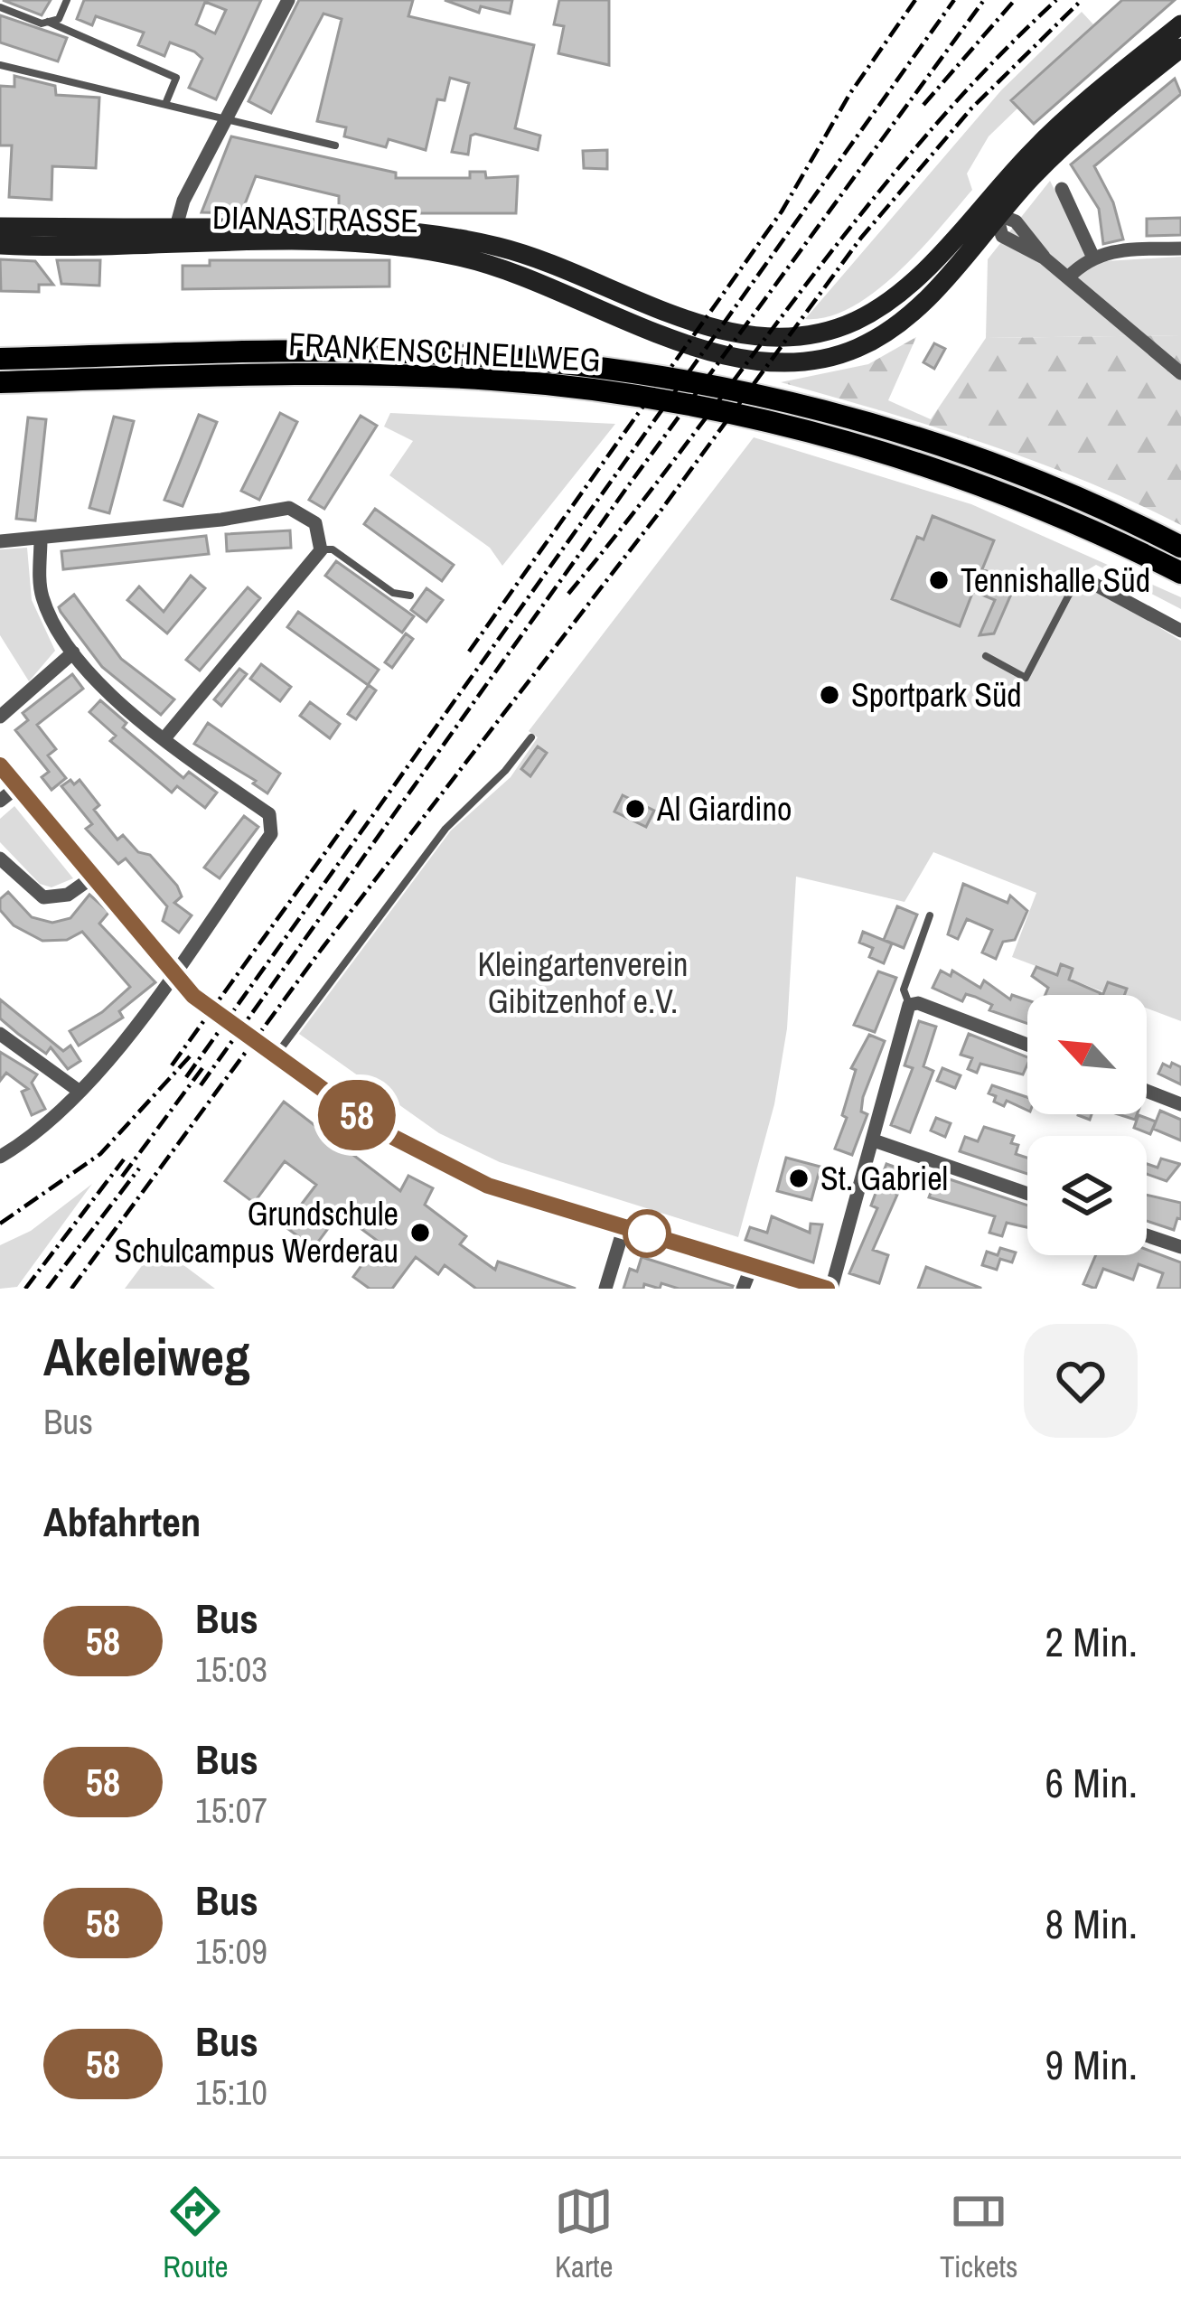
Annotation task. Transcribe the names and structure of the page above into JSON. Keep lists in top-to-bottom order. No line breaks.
{"streets":{"highway":["FRANKENSCHNELLWEG"],"main road":["DIANASTRASSE"]},"parks":["Kleingartenverein Gibitzenhof e.V."],"places":["Tennishalle Süd","Sportpark Süd","Al Giardino","St. Gabriel","Grundschule Schulcampus Werderau"],"lines":["bus line 58"],"north":"top left","page":{"on_map":"58","heading":[["Akeleiweg","Bus"],"Abfahrten"],"list":[{"mark":"58","name":"Bus","note":"15:03","value":"2 Min."},{"mark":"58","name":"Bus","note":"15:07","value":"6 Min."},{"mark":"58","name":"Bus","note":"15:09","value":"8 Min."},{"mark":"58","name":"Bus","note":"15:10","value":"9 Min."}],"tabs":["Route","Karte","Tickets"]}}
